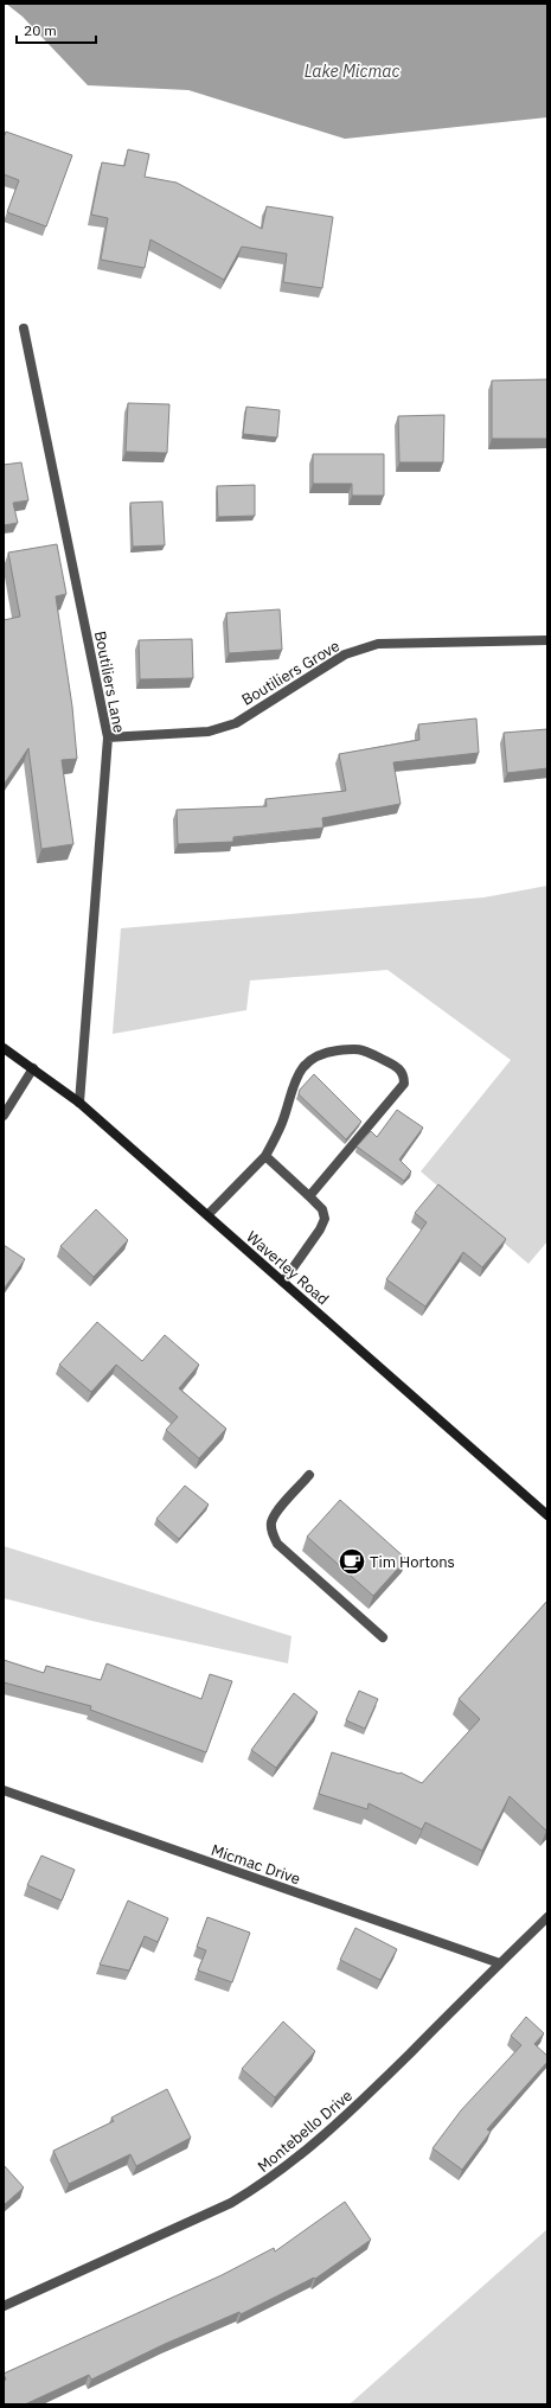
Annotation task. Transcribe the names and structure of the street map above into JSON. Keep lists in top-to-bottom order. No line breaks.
{"streets":{"main road":["Waverley Road"],"street":["Boutiliers Grove","Boutiliers Lane","Micmac Drive","Montebello Drive"]},"crossings":[["Boutiliers Grove","Boutiliers Lane"],["Boutiliers Lane","Waverley Road"],["Micmac Drive","Montebello Drive"]],"water":["Lake Micmac"],"places":{"cafe":["Tim Hortons"]},"scale_bar":"20 m"}
